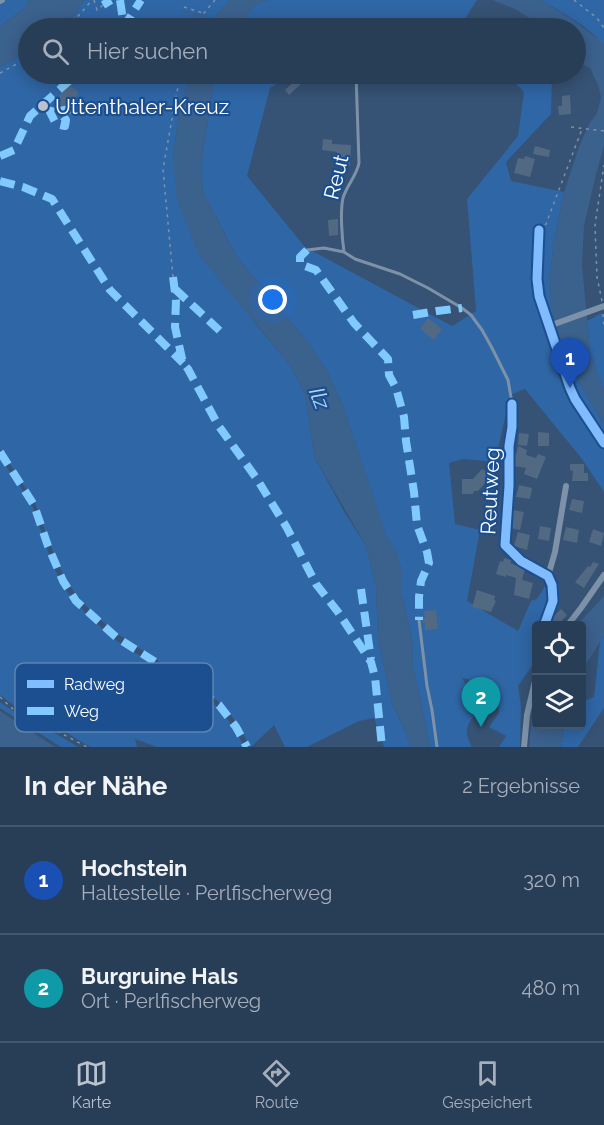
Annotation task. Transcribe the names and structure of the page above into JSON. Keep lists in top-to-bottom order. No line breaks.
{"streets":{"street":["Reutweg"],"lane":["Reut"]},"water":["Ilz"],"places":["Uttenthaler-Kreuz"],"legend":["Radweg","Weg"],"page":{"search":"Hier suchen","pins":["1","2"],"heading":["In der Nähe","2 Ergebnisse"],"list":[{"mark":"1","name":"Hochstein","note":"Haltestelle · Perlfischerweg","value":"320 m"},{"mark":"2","name":"Burgruine Hals","note":"Ort · Perlfischerweg","value":"480 m"}],"nav":["Karte","Route","Gespeichert"]}}
